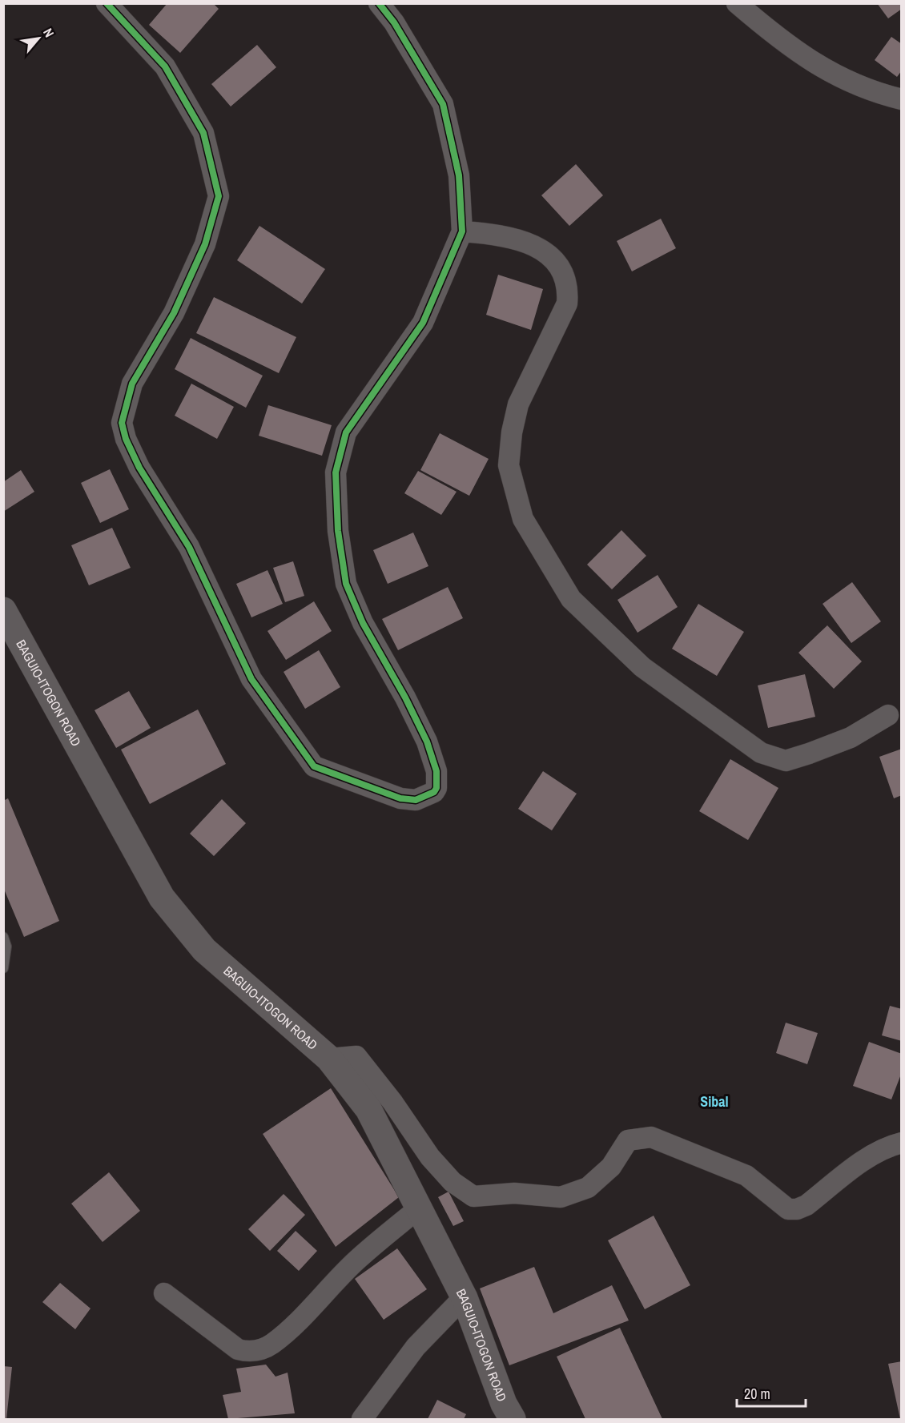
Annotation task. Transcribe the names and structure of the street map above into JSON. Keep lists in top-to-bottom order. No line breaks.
{"streets":{"main road":["BAGUIO-ITOGON ROAD"]},"districts":["Sibal"],"scale_bar":"20 m","north":"top right"}
